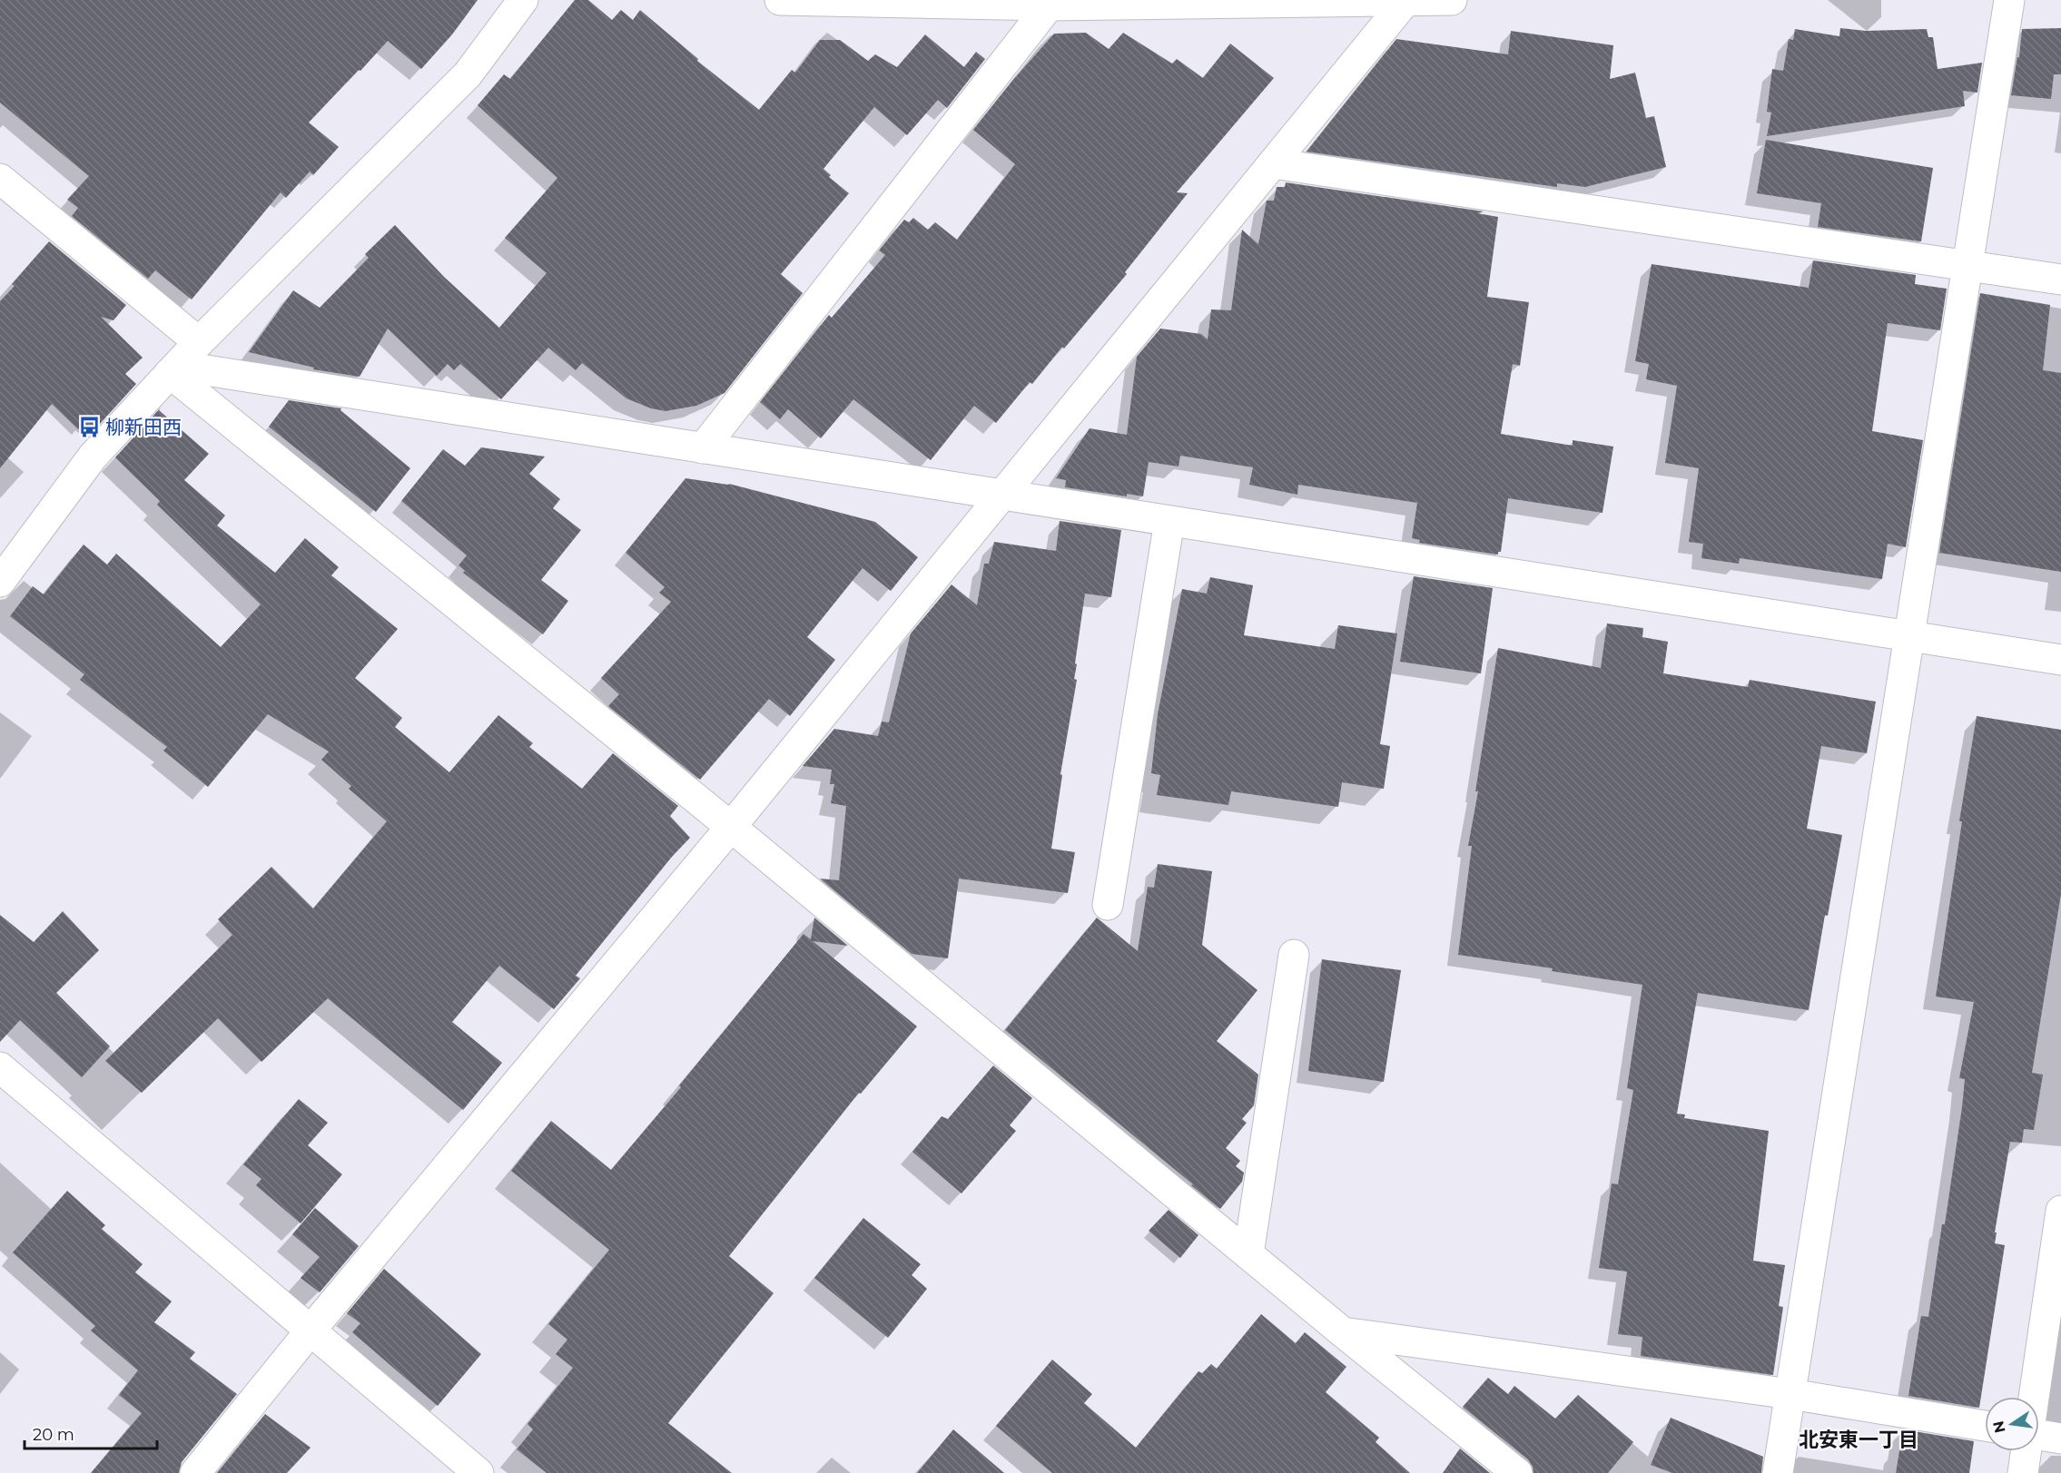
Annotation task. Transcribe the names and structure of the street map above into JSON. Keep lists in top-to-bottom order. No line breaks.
{"districts":["北安東一丁目"],"places":{"bus stop":["柳新田西"]},"scale_bar":"20 m","north":"left"}
